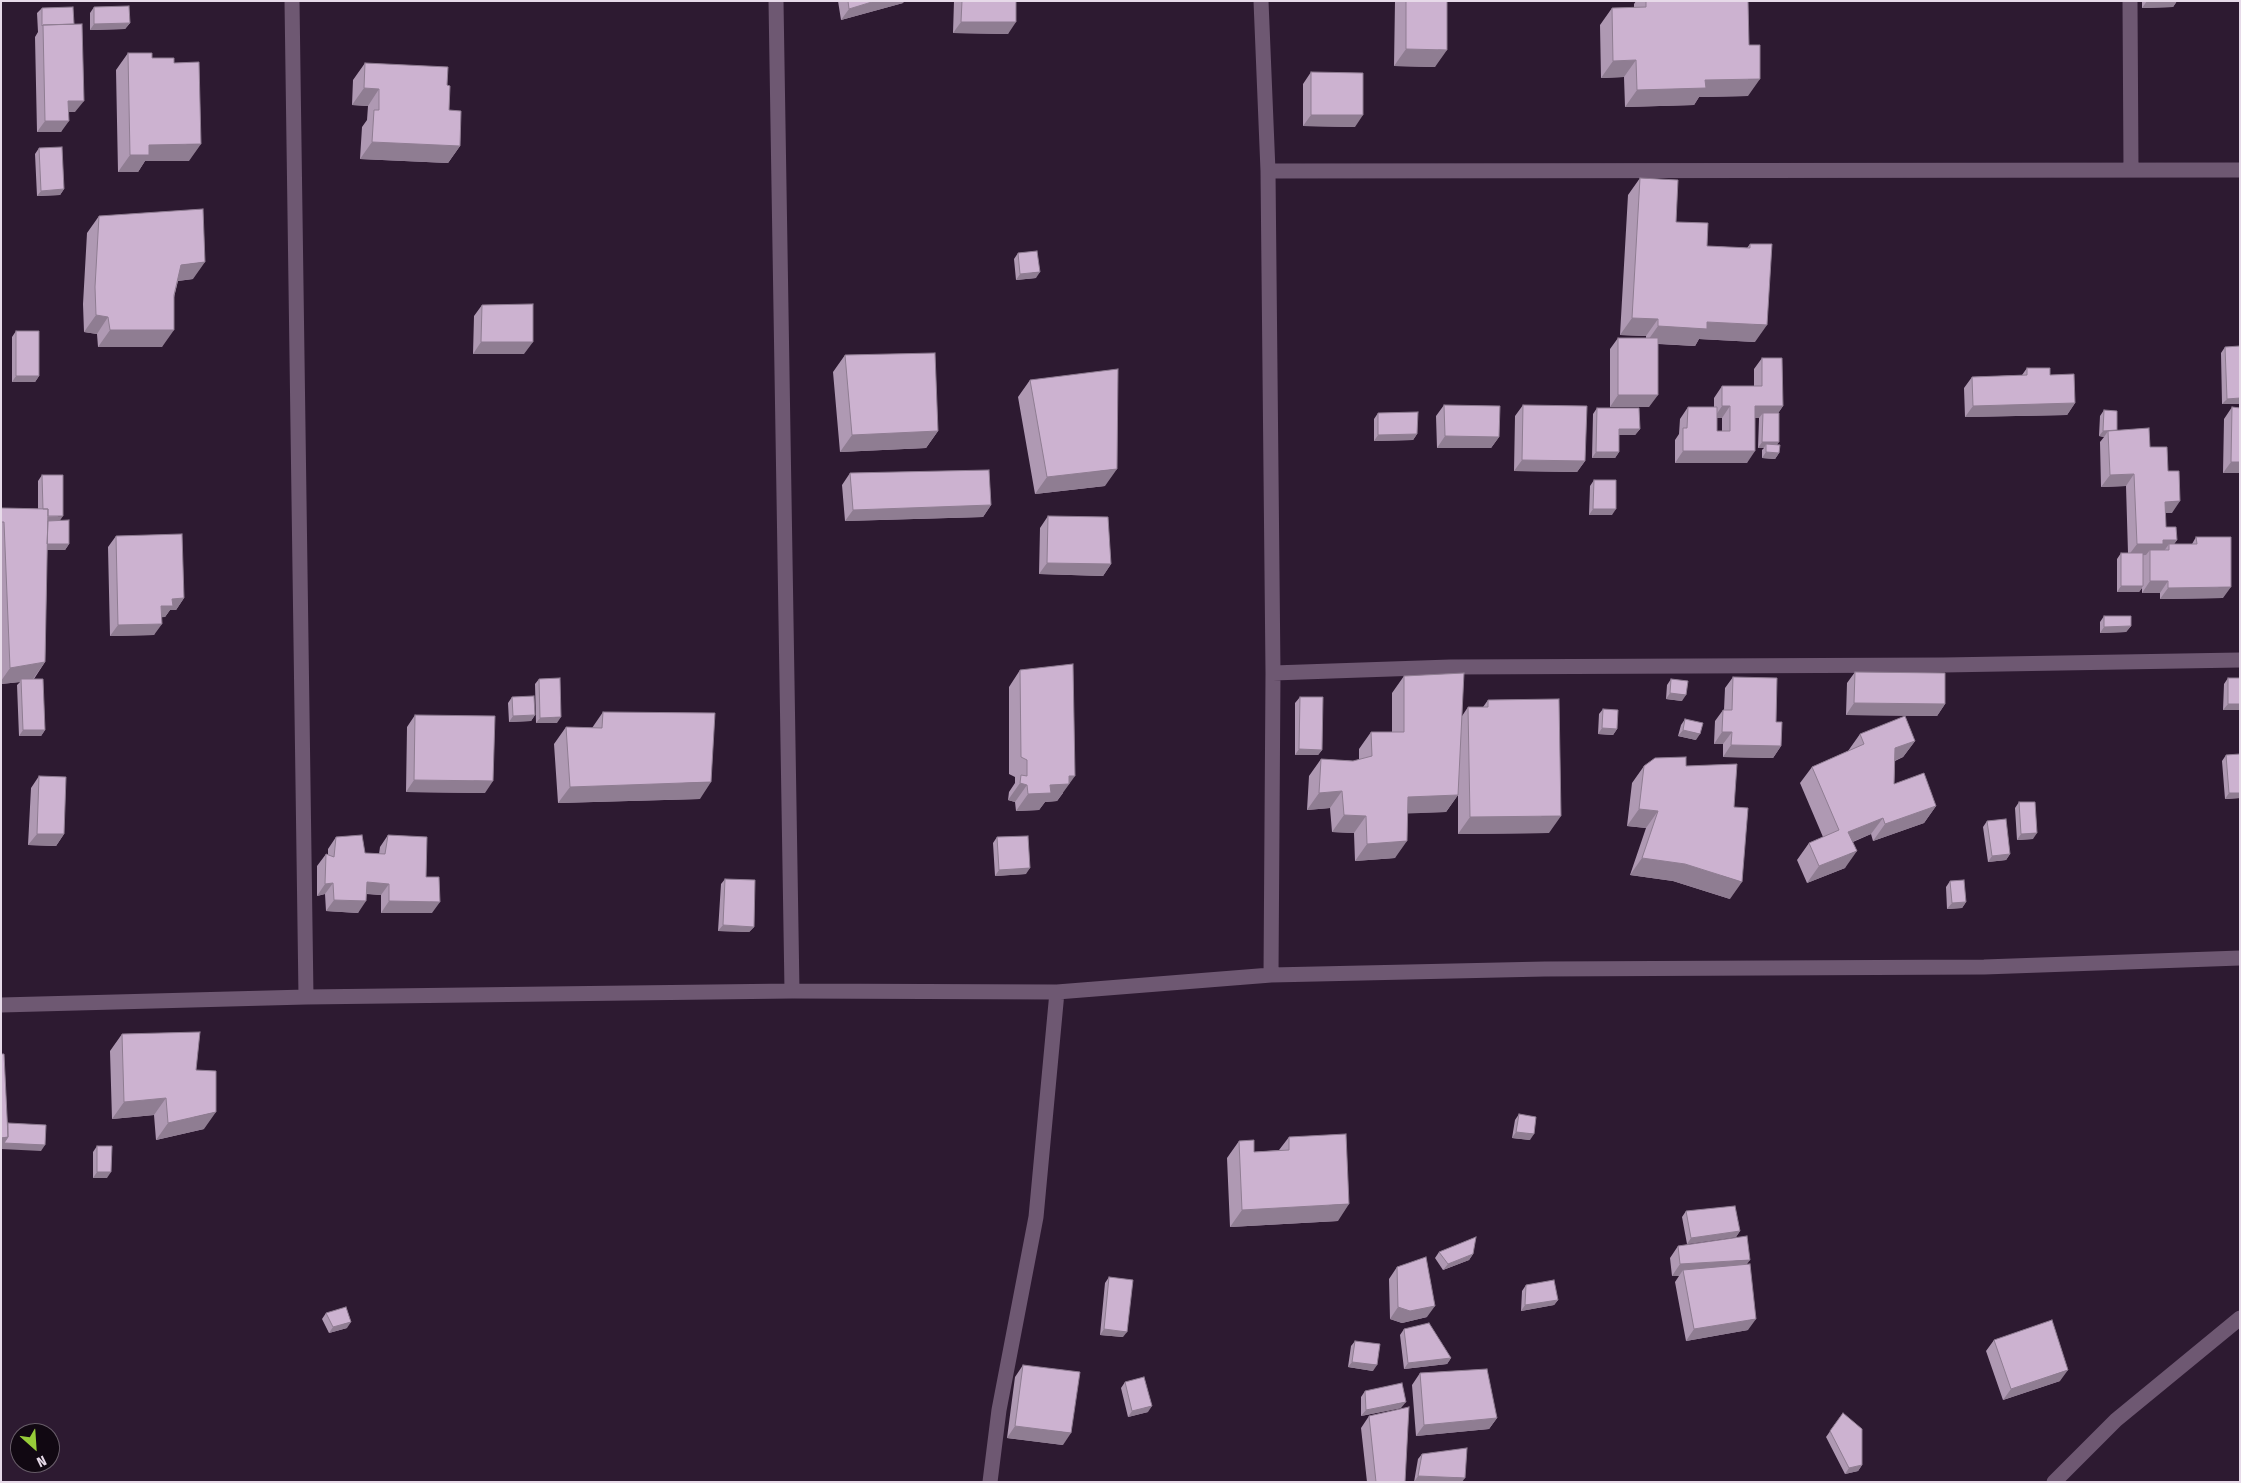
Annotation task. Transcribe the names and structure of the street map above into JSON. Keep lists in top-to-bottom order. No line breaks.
{"north":"bottom right"}
